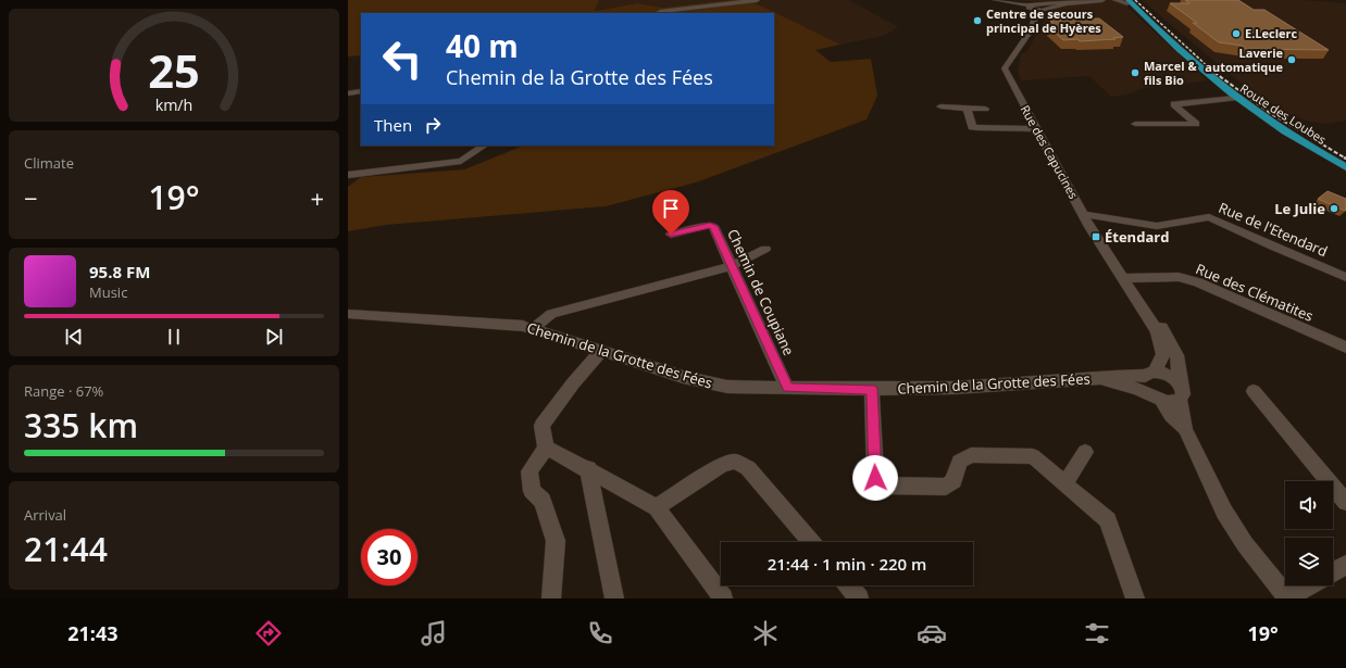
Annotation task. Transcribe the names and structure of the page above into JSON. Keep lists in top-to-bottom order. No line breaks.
{"streets":{"main road":["Route des Loubes"],"street":["Rue des Capucines","Rue de l'Etendard","Chemin de Coupiane","Rue des Clématites","Chemin de la Grotte des Fées"]},"crossings":[["Rue des Capucines","Rue de l'Etendard"],["Rue des Capucines","Rue des Clématites"],["Rue des Capucines","Chemin de la Grotte des Fées"],["Chemin de Coupiane","Chemin de la Grotte des Fées"]],"places":{"other":["Centre de secours principal de Hyères","E.Leclerc","Laverie automatique","Marcel & fils Bio","Le Julie"],"transit":["Étendard"]},"page":{"turn":["40 m","Chemin de la Grotte des Fées"],"then":"Then","tile":["Climate",["Range · 67%","335 km"],["Arrival","21:44"]],"heat":["−","19°","+"],"song":["95.8 FM","Music"],"limit":"30","trip":"21:44 · 1 min · 220 m","tabs":["21:43","19°"],"gauge":["25","km/h"]}}
